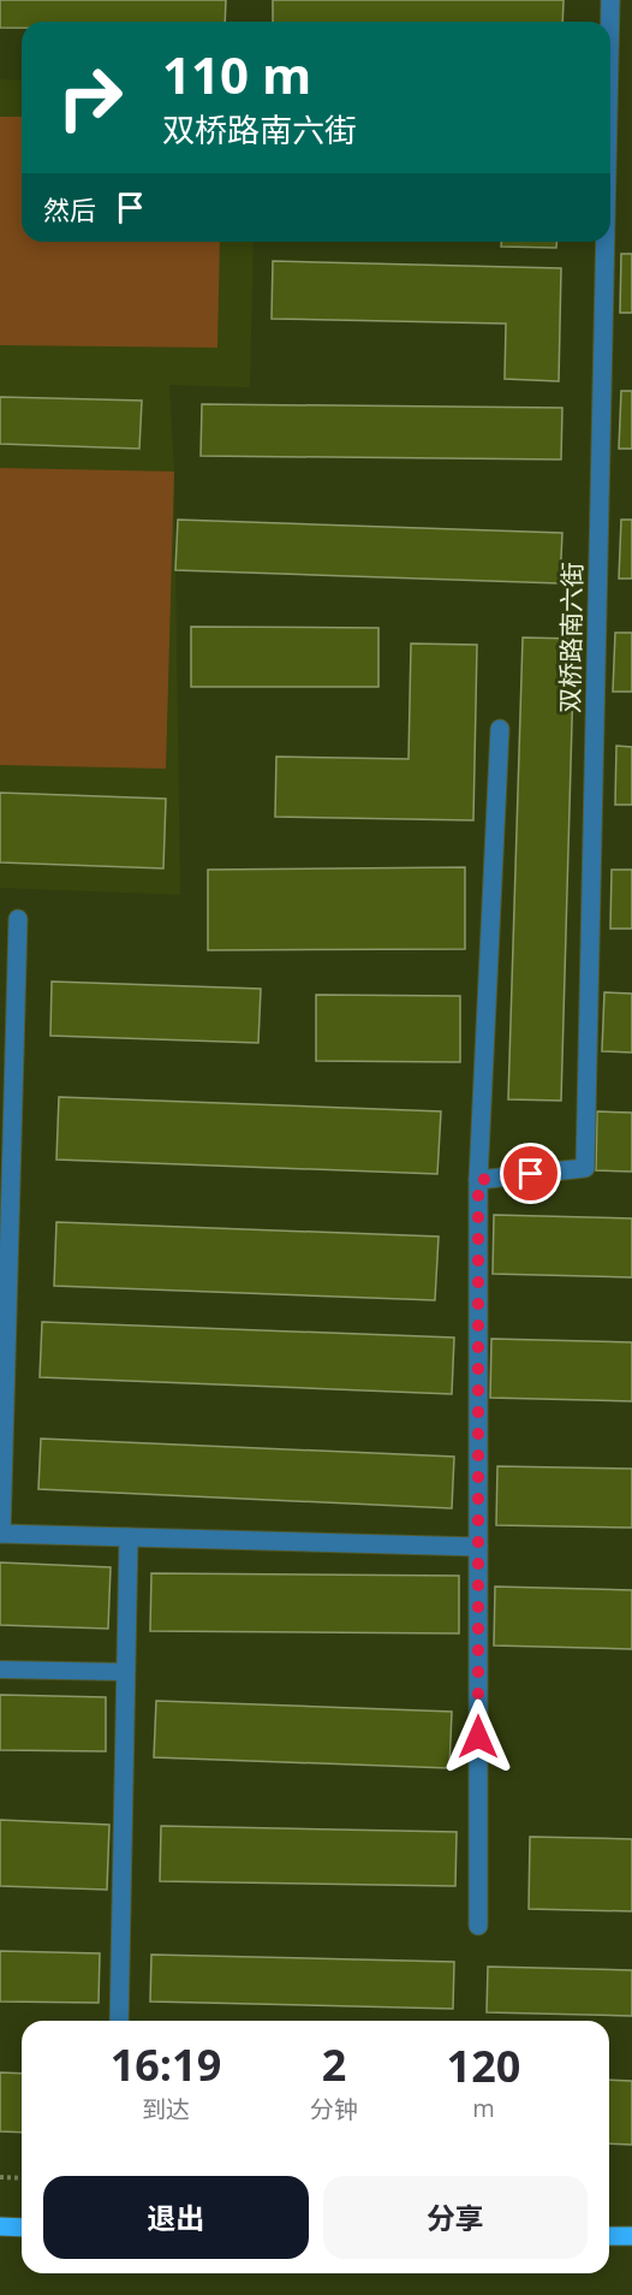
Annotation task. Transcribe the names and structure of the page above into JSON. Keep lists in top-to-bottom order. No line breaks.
{"streets":{"street":["双桥路南六街"]},"page":{"turn":["110 m","双桥路南六街"],"then":"然后","eta":["16:19","到达","2","分钟","120","m"],"buttons":["退出","分享"]}}
